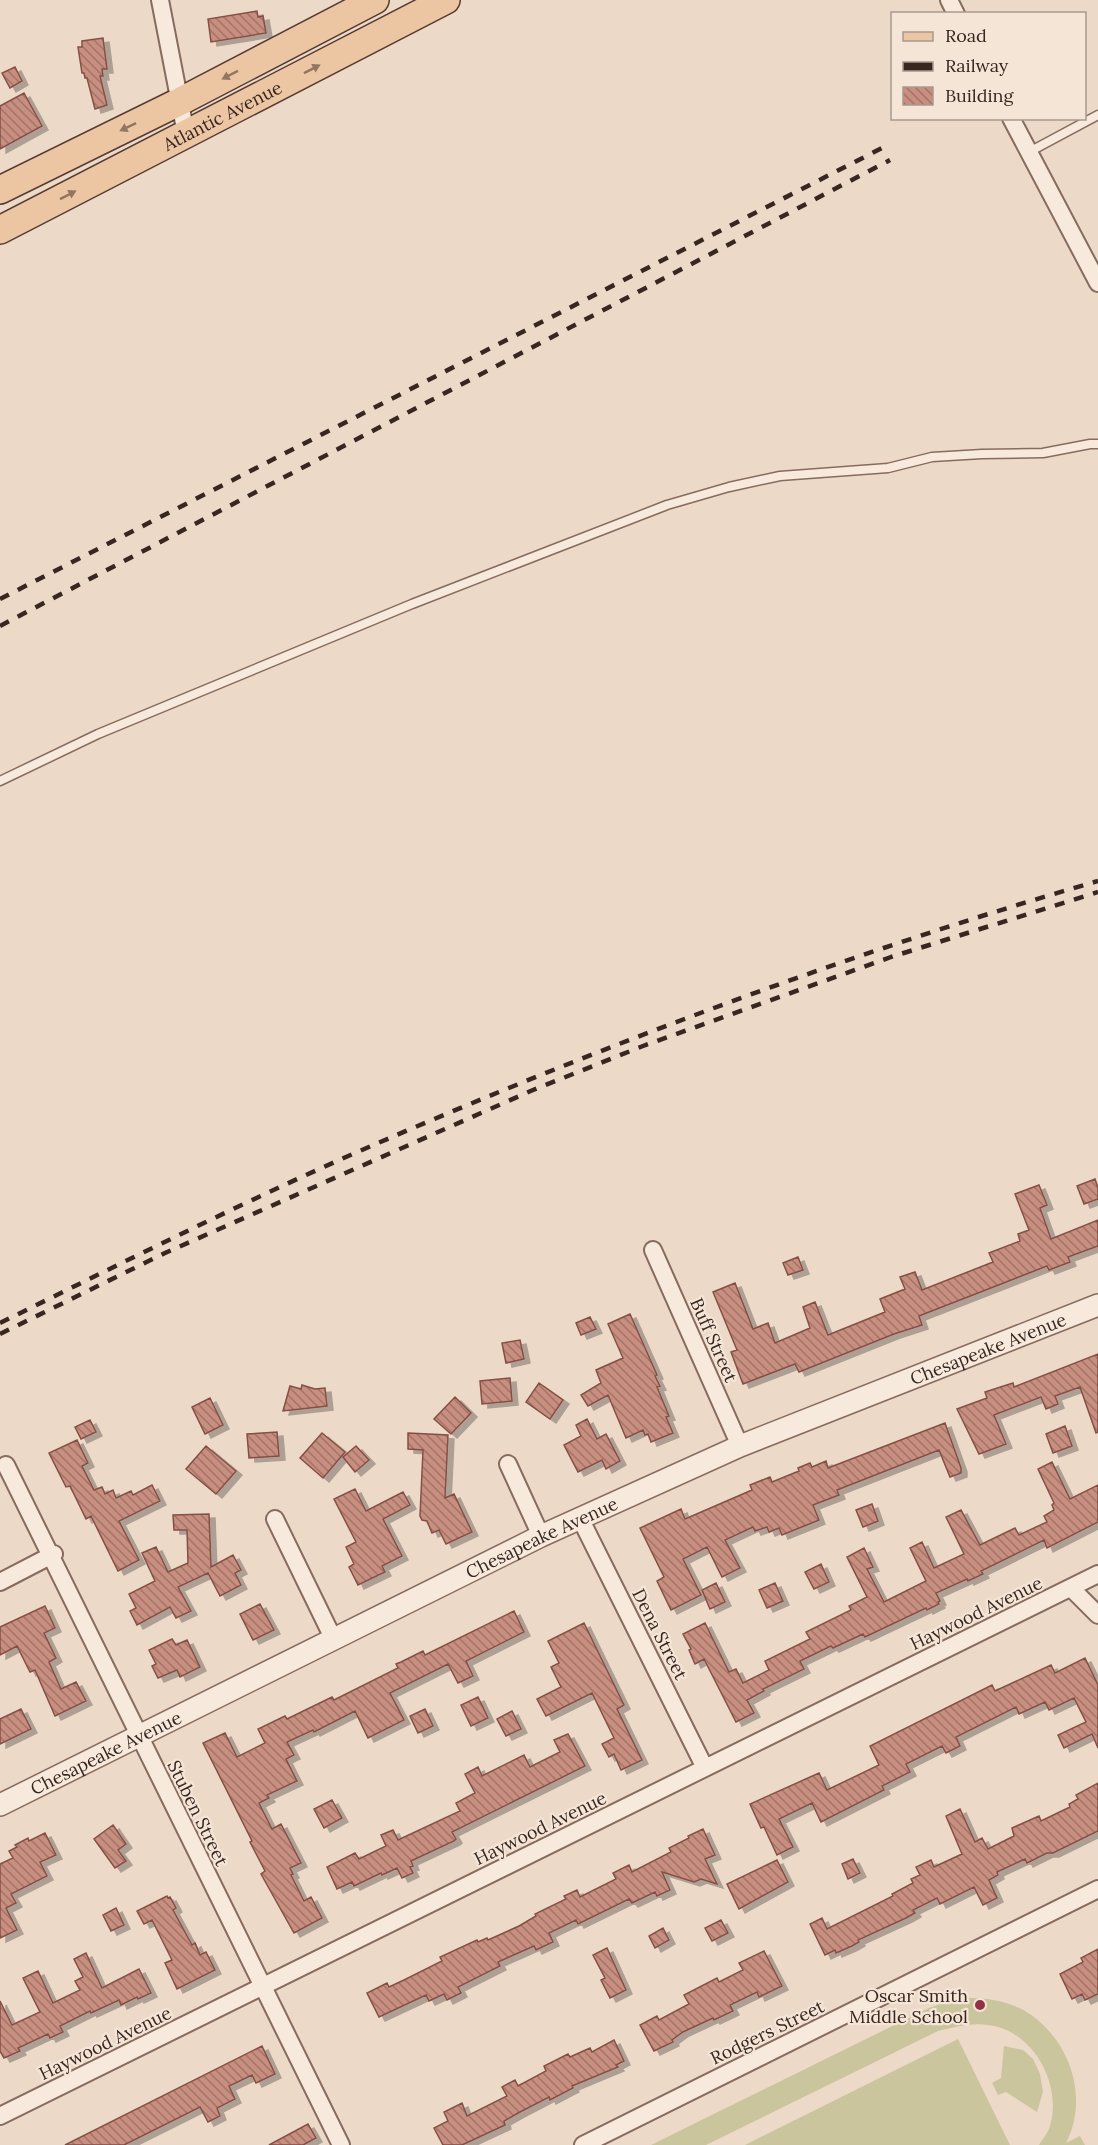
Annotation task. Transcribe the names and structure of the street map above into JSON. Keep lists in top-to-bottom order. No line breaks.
{"streets":{"main road":["Atlantic Avenue"],"street":["Buff Street","Chesapeake Avenue","Haywood Avenue","Dena Street","Stuben Street","Rodgers Street"]},"crossings":[["Buff Street","Chesapeake Avenue"],["Chesapeake Avenue","Dena Street"],["Chesapeake Avenue","Stuben Street"],["Haywood Avenue","Dena Street"],["Haywood Avenue","Stuben Street"]],"places":["Oscar Smith Middle School"],"legend":["Road","Railway","Building"]}
